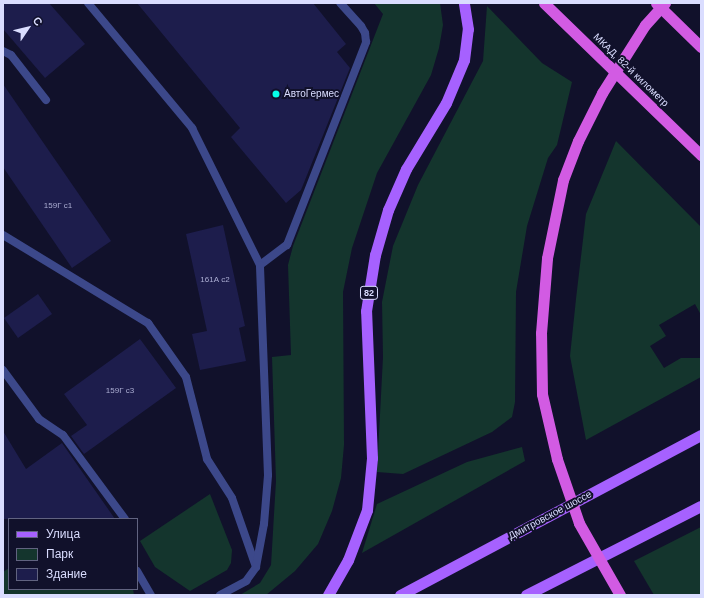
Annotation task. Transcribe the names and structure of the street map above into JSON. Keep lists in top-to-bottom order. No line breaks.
{"streets":{"highway":["МКАД, 82-й километр"],"main road":["82","Дмитровское шоссе"]},"places":["АвтоГермес"],"house_numbers":["159Г с1","161А с2","159Г с3"],"legend":["Улица","Парк","Здание"],"north":"top right"}
